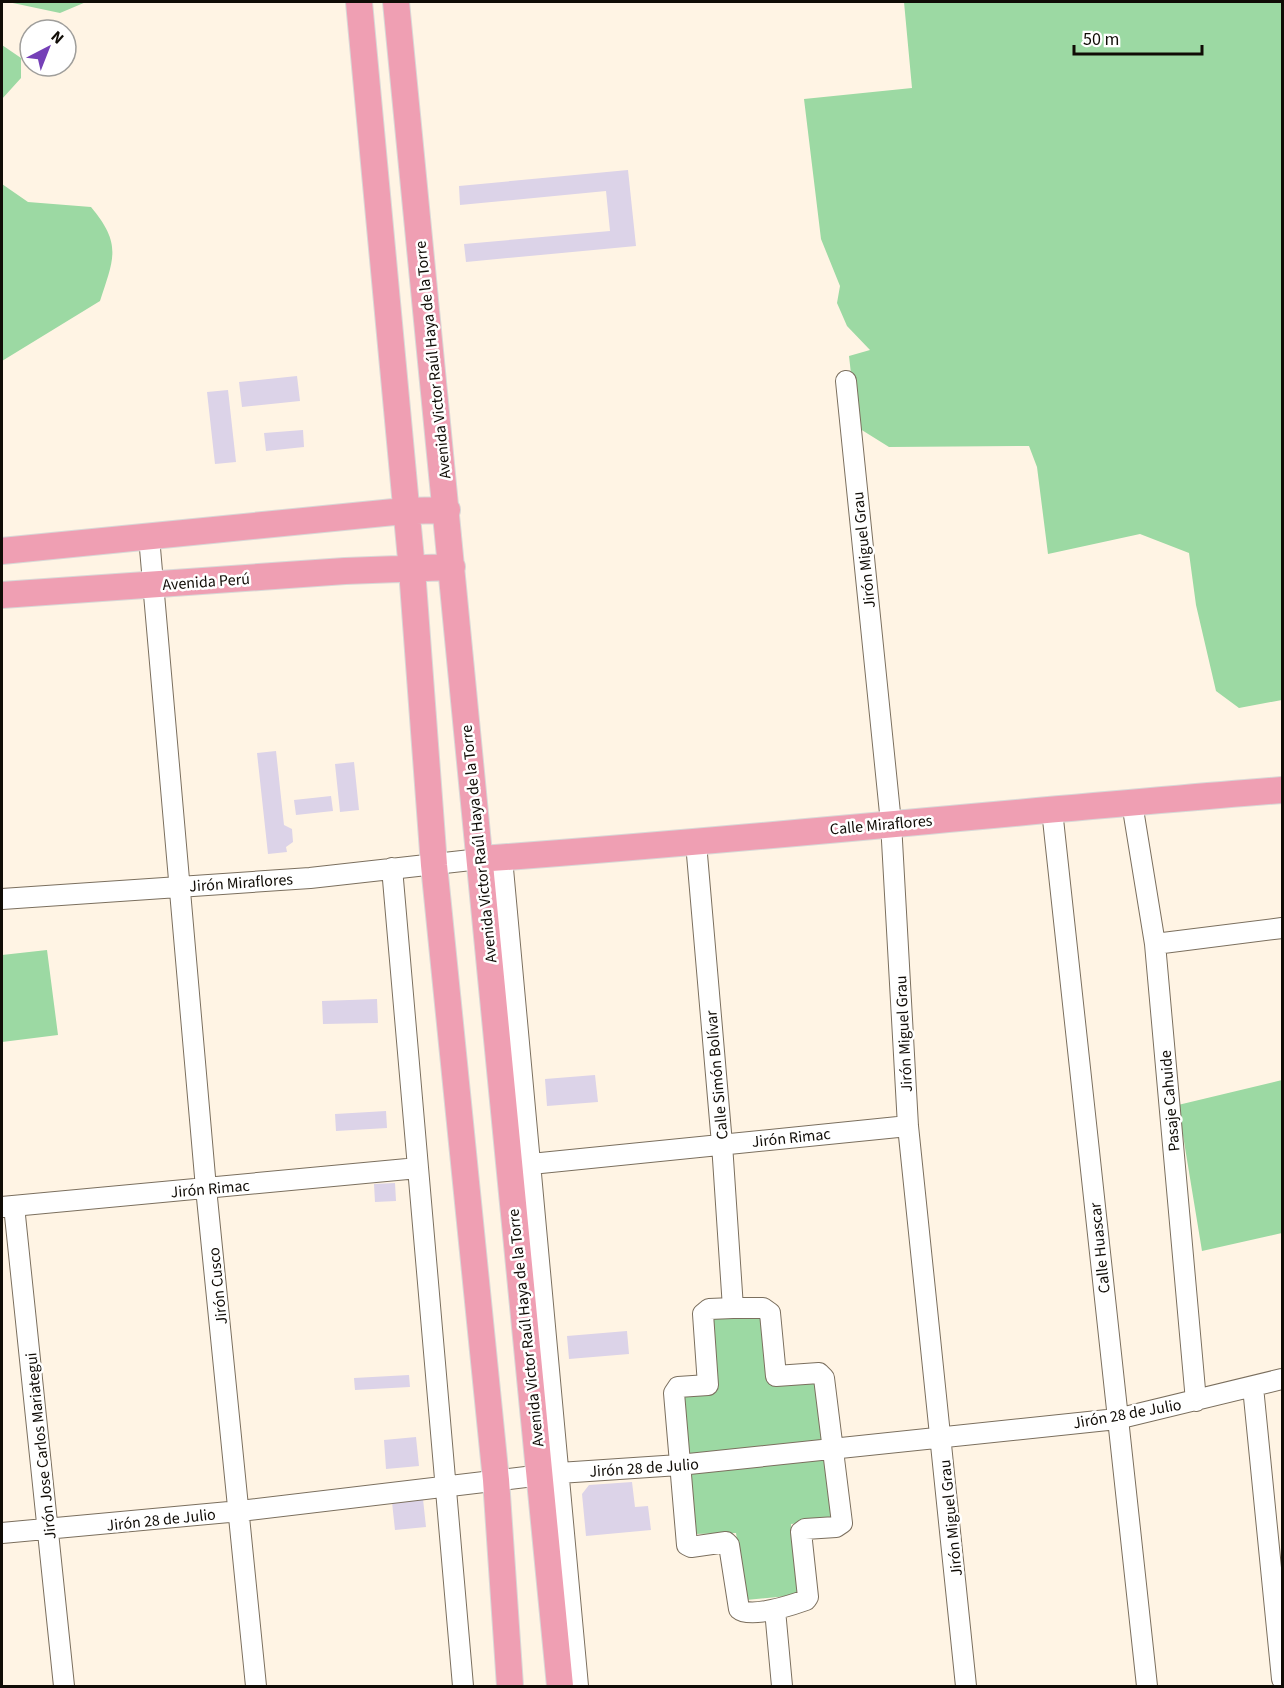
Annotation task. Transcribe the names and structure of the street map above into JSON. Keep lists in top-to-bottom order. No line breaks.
{"streets":{"main road":["Avenida Victor Raúl Haya de la Torre","Avenida Perú","Calle Miraflores"],"street":["Jirón Miguel Grau","Jirón Miraflores","Calle Simón Bolívar","Pasaje Cahuide","Jirón Rimac","Calle Huascar","Jirón Cusco","Jirón 28 de Julio","Jirón Jose Carlos Mariategui"]},"crossings":[["Avenida Victor Raúl Haya de la Torre","Avenida Perú"],["Avenida Victor Raúl Haya de la Torre","Calle Miraflores"],["Avenida Victor Raúl Haya de la Torre","Jirón Miraflores"],["Avenida Victor Raúl Haya de la Torre","Jirón 28 de Julio"],["Jirón Miguel Grau","Calle Miraflores"],["Jirón Miguel Grau","Jirón Rimac"],["Jirón Miguel Grau","Jirón 28 de Julio"],["Avenida Perú","Jirón Cusco"],["Calle Miraflores","Jirón Miraflores"],["Calle Miraflores","Calle Simón Bolívar"],["Calle Miraflores","Pasaje Cahuide"],["Calle Miraflores","Calle Huascar"],["Jirón Miraflores","Jirón Cusco"],["Calle Simón Bolívar","Jirón Rimac"],["Pasaje Cahuide","Jirón 28 de Julio"],["Jirón Rimac","Jirón Cusco"],["Jirón Rimac","Jirón Jose Carlos Mariategui"],["Calle Huascar","Jirón 28 de Julio"],["Jirón Cusco","Jirón 28 de Julio"],["Jirón 28 de Julio","Jirón Jose Carlos Mariategui"]],"scale_bar":"50 m","north":"top right"}
